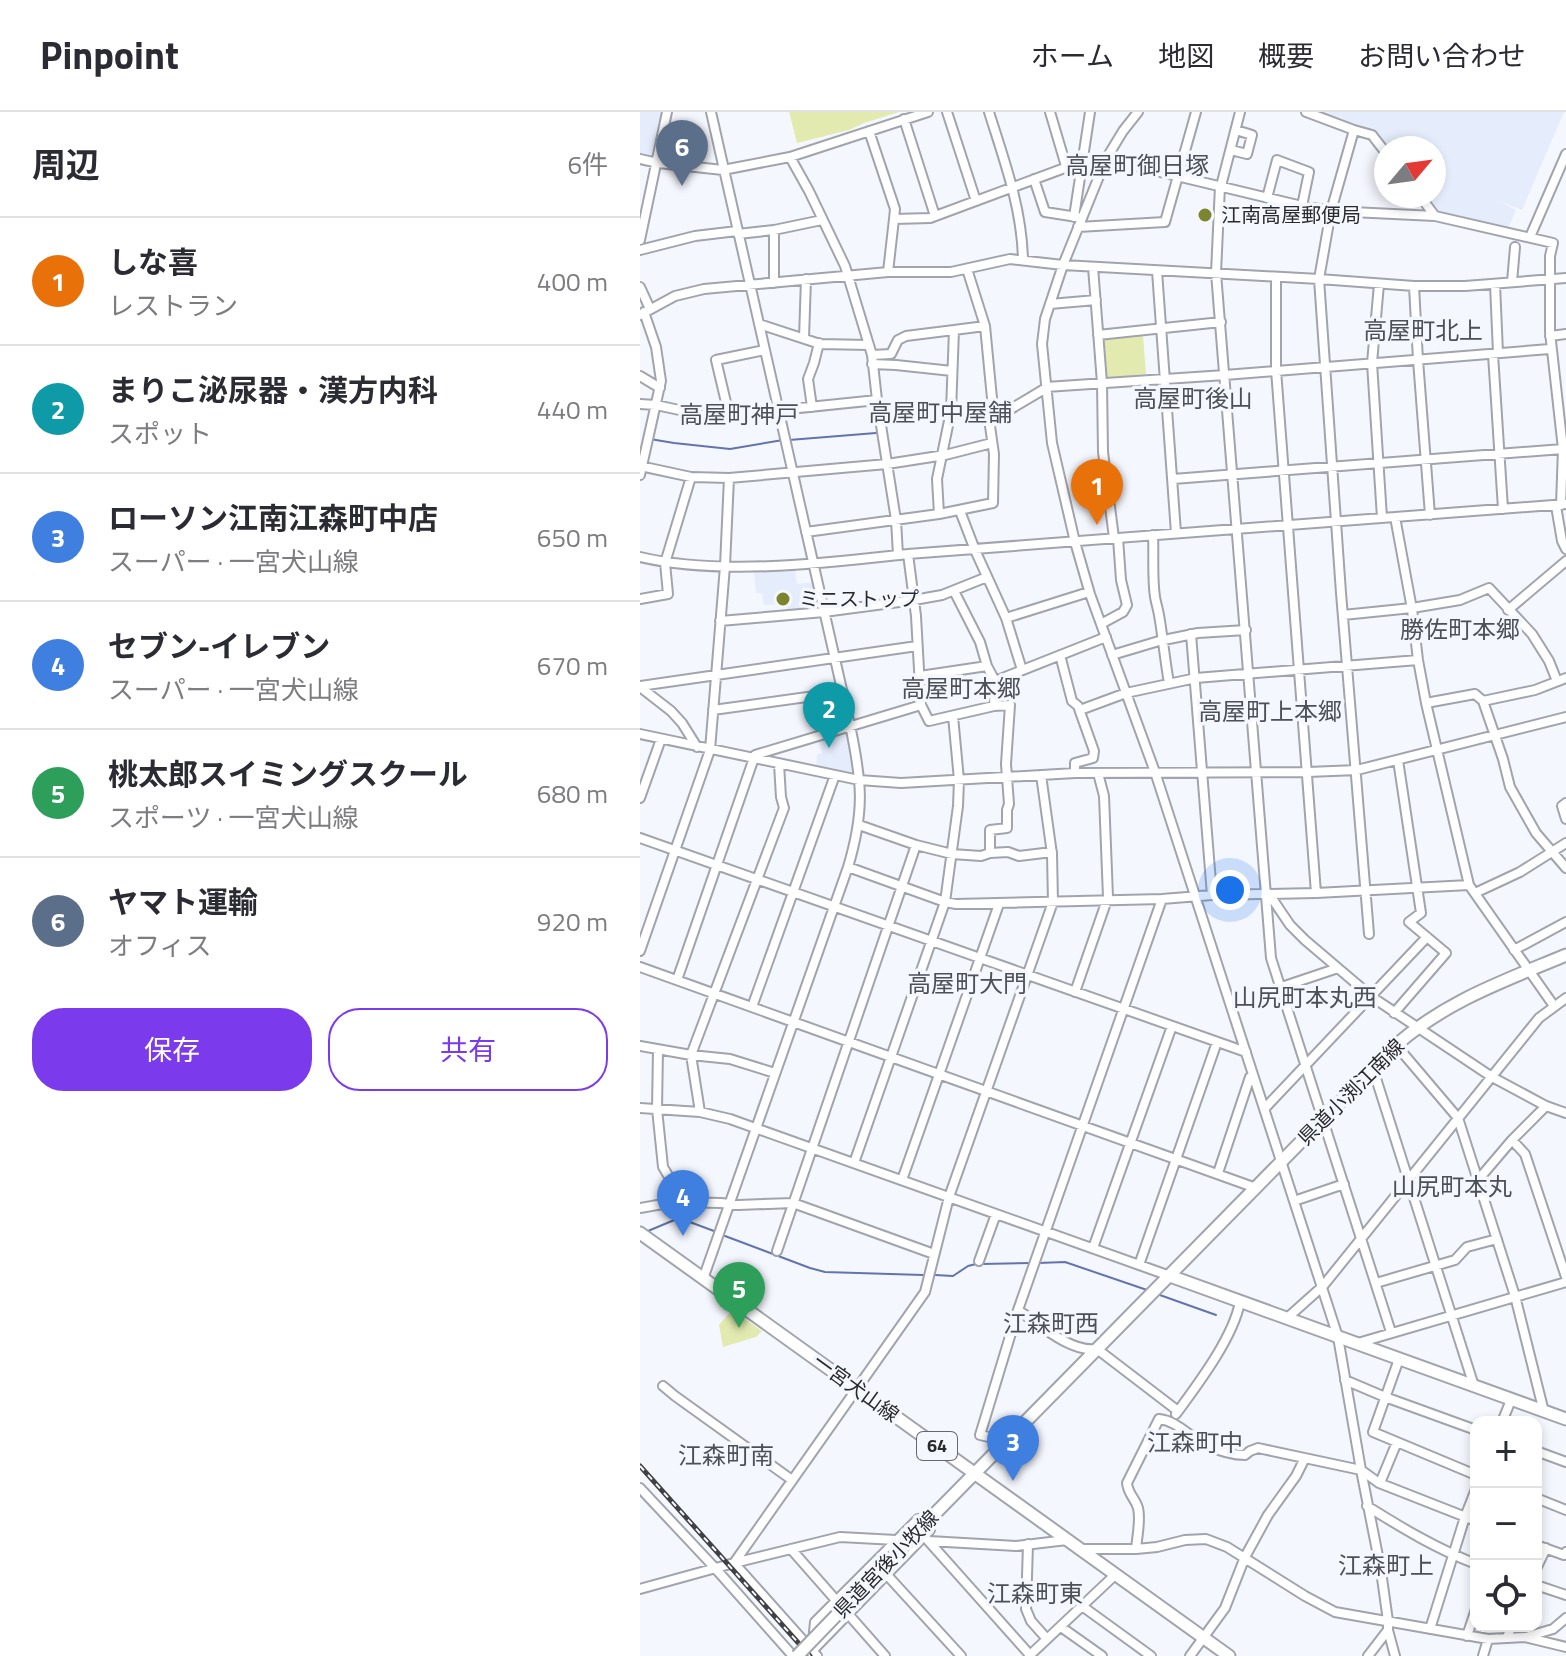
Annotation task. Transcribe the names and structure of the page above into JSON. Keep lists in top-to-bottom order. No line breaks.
{"streets":{"main road":["県道小渕江南線","一宮犬山線","64","県道宮後小牧線"]},"crossings":[["県道小渕江南線","一宮犬山線"],["県道小渕江南線","県道宮後小牧線"],["一宮犬山線","県道宮後小牧線"]],"districts":["高屋町御日塚","高屋町北上","高屋町後山","高屋町中屋舗","高屋町神戸","勝佐町本郷","高屋町本郷","高屋町上本郷","高屋町大門","山尻町本丸西","山尻町本丸","江森町西","江森町中","江森町南","江森町上","江森町東"],"places":["江南高屋郵便局","ミニストップ"],"north":"top right","page":{"header":"Pinpoint","nav":["ホーム","地図","概要","お問い合わせ"],"heading":["周辺","6件"],"pins":["6","1","2","4","5","3"],"list":[{"mark":"1","name":"しな喜","note":"レストラン","value":"400 m"},{"mark":"2","name":"まりこ泌尿器・漢方内科","note":"スポット","value":"440 m"},{"mark":"3","name":"ローソン江南江森町中店","note":"スーパー · 一宮犬山線","value":"650 m"},{"mark":"4","name":"セブン-イレブン","note":"スーパー · 一宮犬山線","value":"670 m"},{"mark":"5","name":"桃太郎スイミングスクール","note":"スポーツ · 一宮犬山線","value":"680 m"},{"mark":"6","name":"ヤマト運輸","note":"オフィス","value":"920 m"}],"buttons":["保存","共有"],"map_buttons":["+","−"]}}
